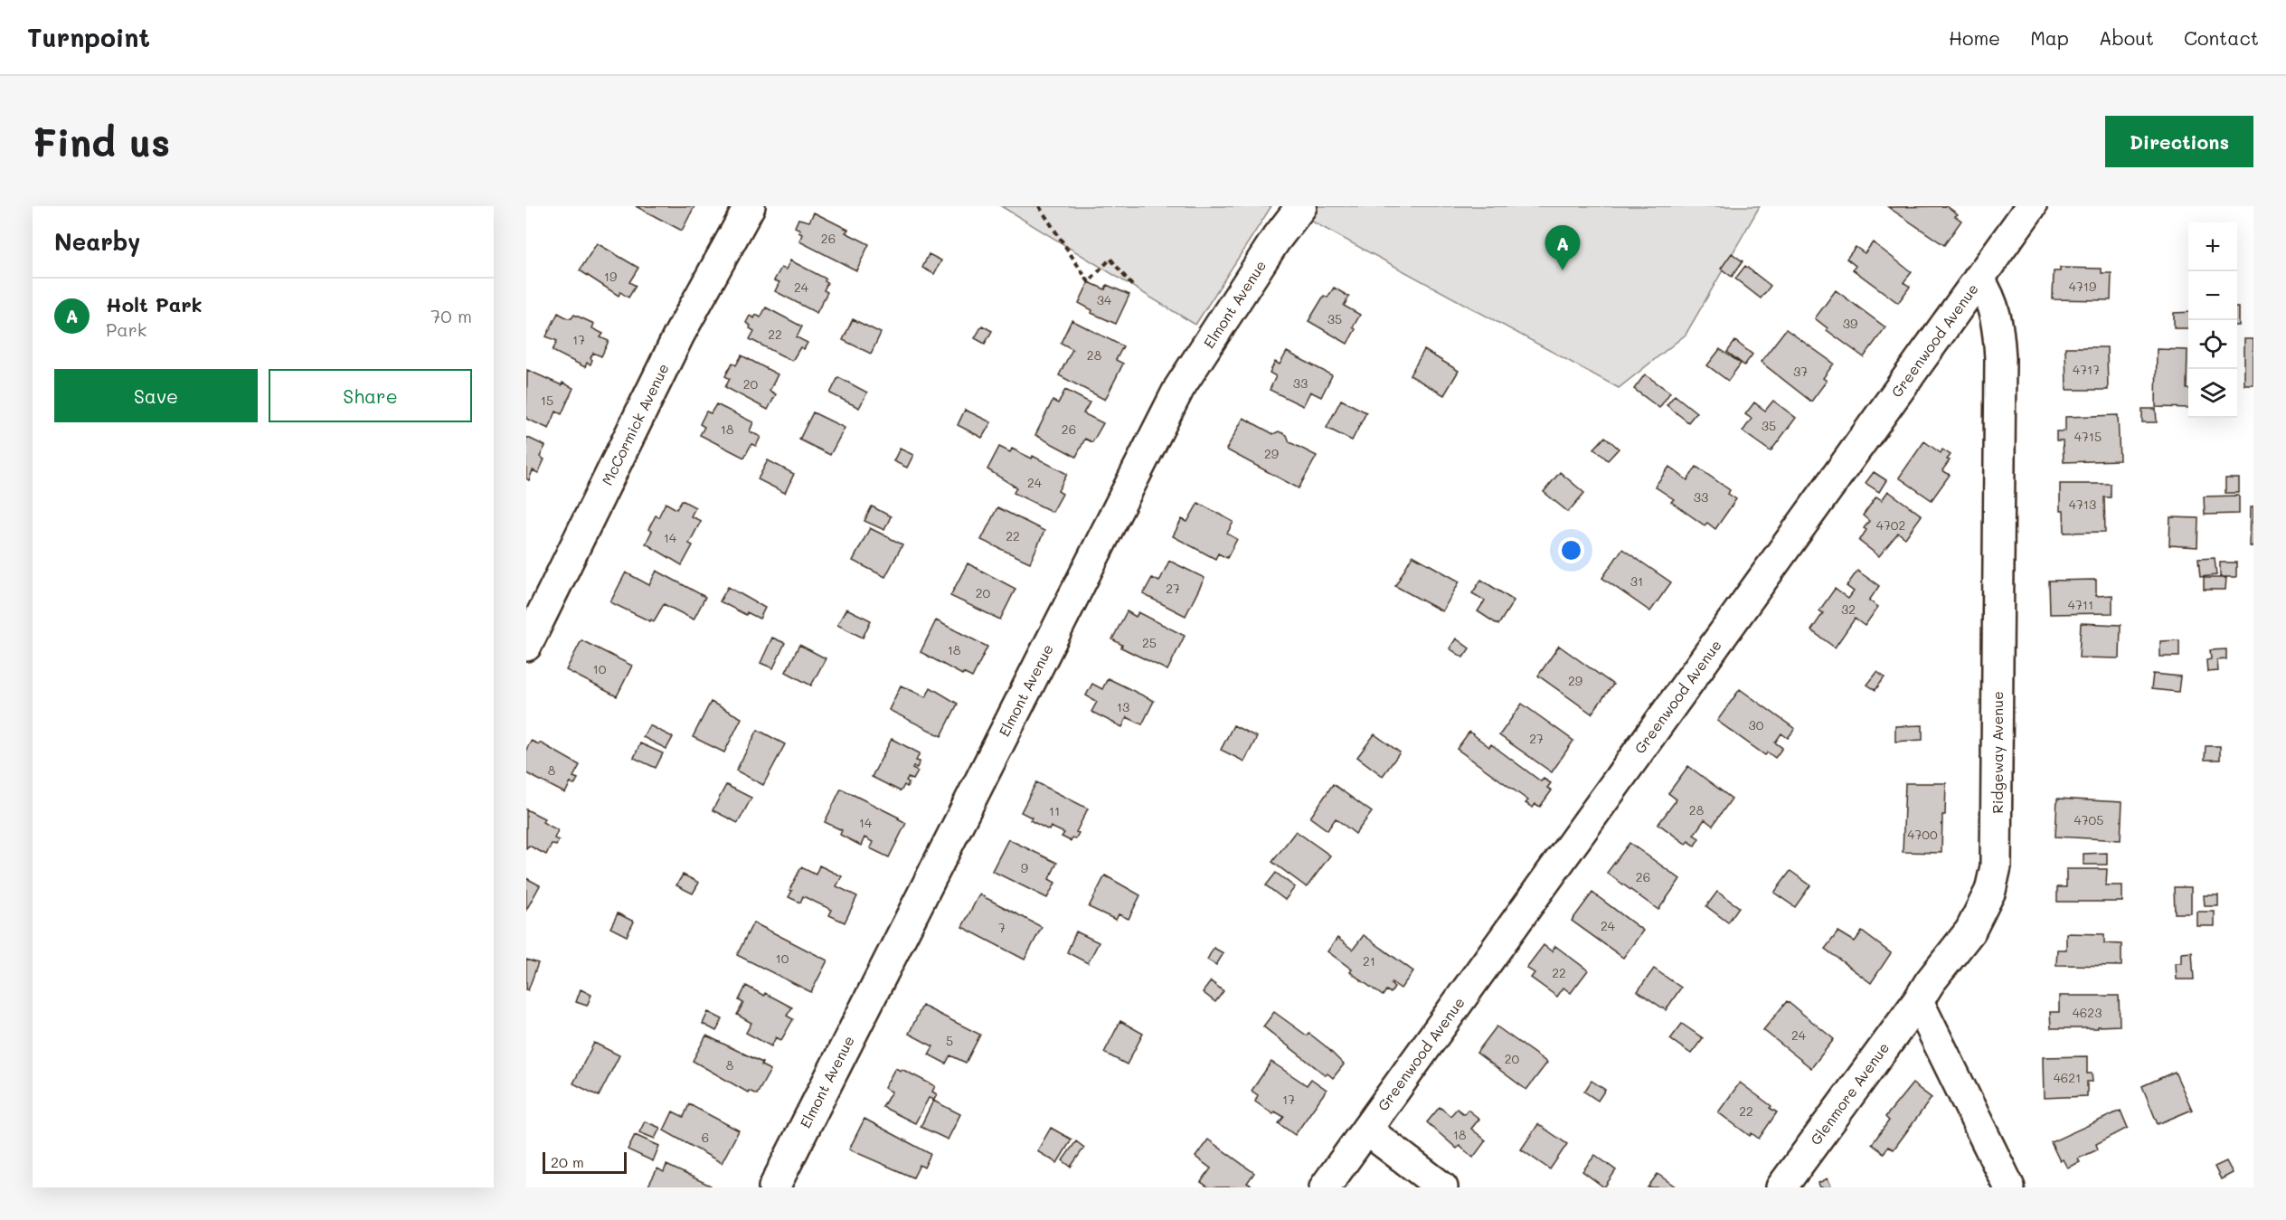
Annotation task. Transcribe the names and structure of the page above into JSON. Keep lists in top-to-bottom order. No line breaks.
{"streets":{"street":["Elmont Avenue","Greenwood Avenue","McCormick Avenue","Ridgeway Avenue","Glenmore Avenue"]},"crossings":[["Greenwood Avenue","Ridgeway Avenue"],["Ridgeway Avenue","Glenmore Avenue"]],"house_numbers":["26","19","4719","24","34","35","39","22","17","28","4717","37","33","20","15","35","18","26","4715","29","24","33","4713","4702","22","14","31","27","20","4711","32","25","18","10","29","13","30","27","8","28","11","4705","14","4700","9","26","24","7","10","21","22","4623","24","5","20","8","4621","17","22","18","6"],"scale_bar":"20 m","page":{"header":"Turnpoint","nav":["Home","Map","About","Contact"],"buttons":["Directions",["Save","Share"]],"title":"Find us","heading":"Nearby","map_buttons":["+","−"],"pins":"A","list":[{"mark":"A","name":"Holt Park","note":"Park","value":"70 m"}],"scale":"20 m"}}
